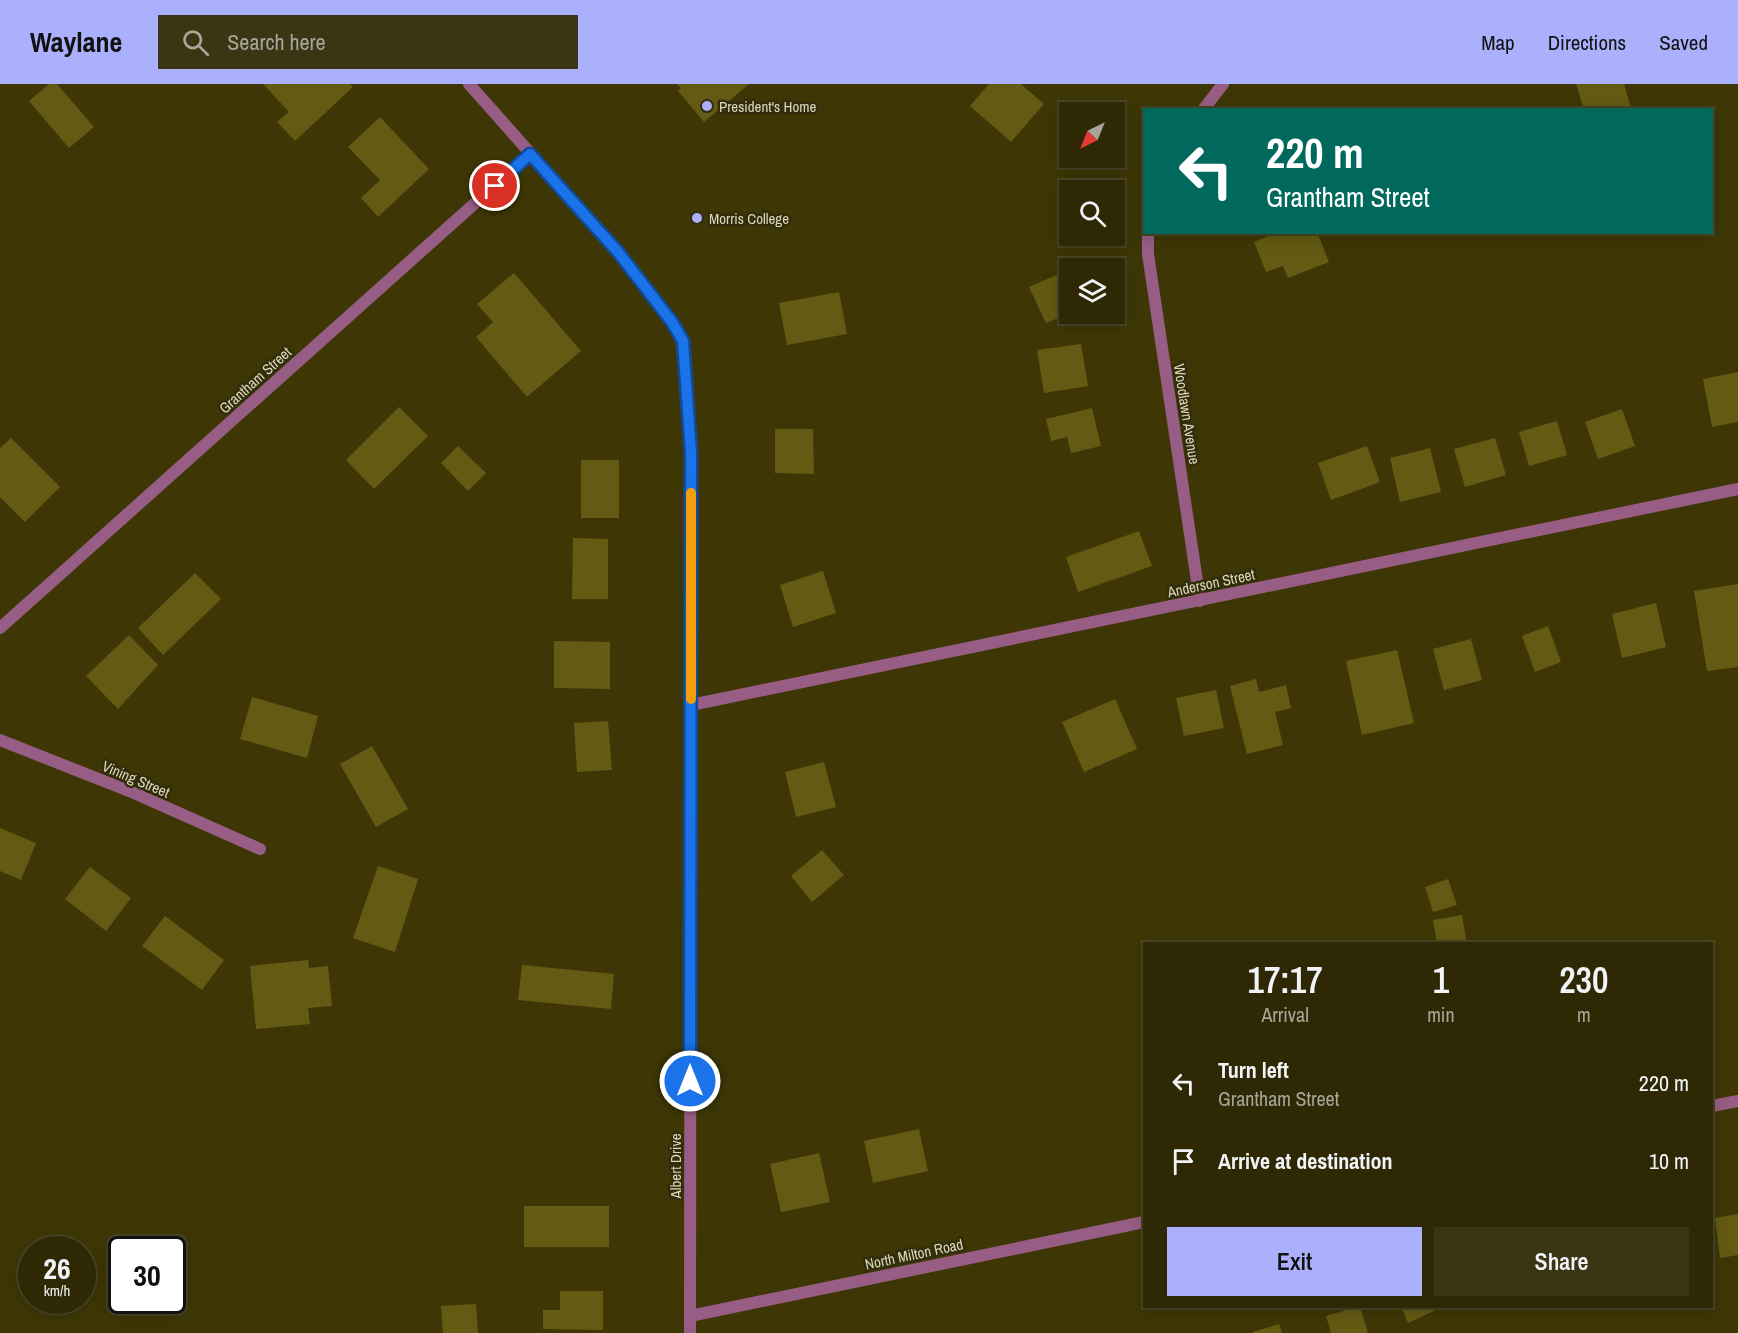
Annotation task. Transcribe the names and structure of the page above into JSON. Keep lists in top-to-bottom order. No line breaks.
{"streets":{"street":["Grantham Street","Woodlawn Avenue","Anderson Street","Vining Street","Albert Drive","North Milton Road"]},"crossings":[["Grantham Street","Albert Drive"],["Woodlawn Avenue","Anderson Street"],["Anderson Street","Albert Drive"],["Albert Drive","North Milton Road"]],"places":["President's Home","Morris College"],"north":"bottom left","page":{"header":"Waylane","search":"Search here","nav":["Map","Directions","Saved"],"turn":["220 m","Grantham Street"],"eta":["17:17","Arrival","1","min","230","m"],"list":[{"name":"Turn left","note":"Grantham Street","value":"220 m"},{"name":"Arrive at destination","value":"10 m"}],"buttons":["Exit","Share"],"speed":"26 km/h","limit":"30"}}
